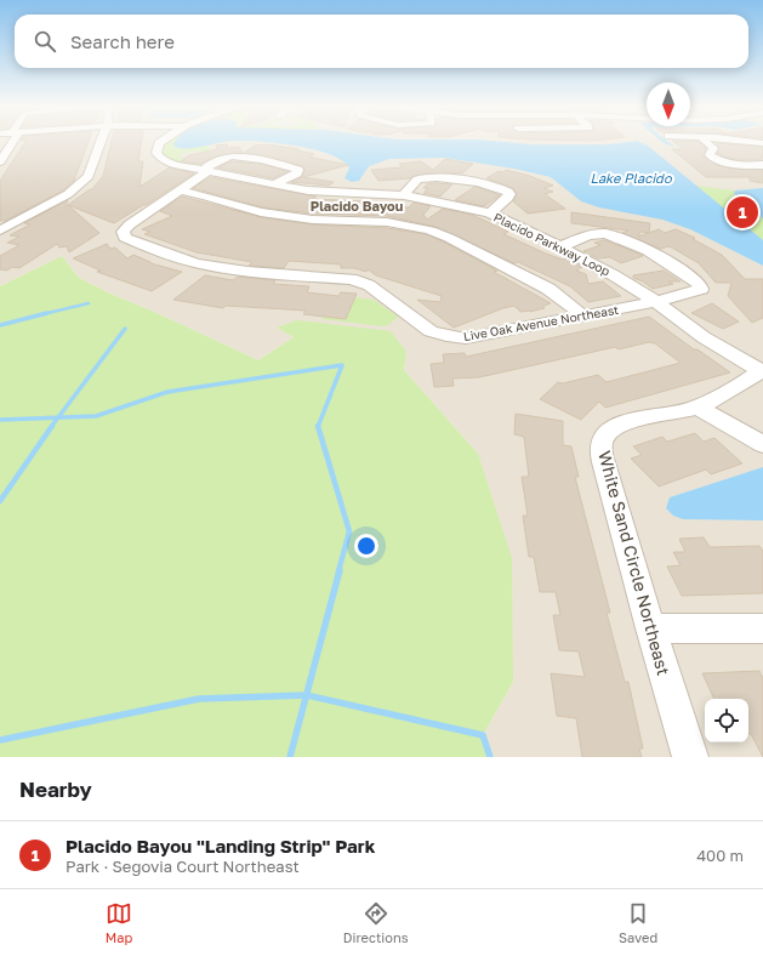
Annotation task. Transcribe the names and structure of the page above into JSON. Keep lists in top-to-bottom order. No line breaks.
{"streets":{"street":["Placido Parkway Loop","Live Oak Avenue Northeast","White Sand Circle Northeast"]},"crossings":[["Placido Parkway Loop","Live Oak Avenue Northeast"],["Placido Parkway Loop","White Sand Circle Northeast"]],"districts":["Placido Bayou"],"water":["Lake Placido"],"north":"bottom","page":{"search":"Search here","pins":"1","heading":"Nearby","list":[{"mark":"1","name":"Placido Bayou \"Landing Strip\" Park","note":"Park · Segovia Court Northeast","value":"400 m"}],"nav":["Map","Directions","Saved"]}}
